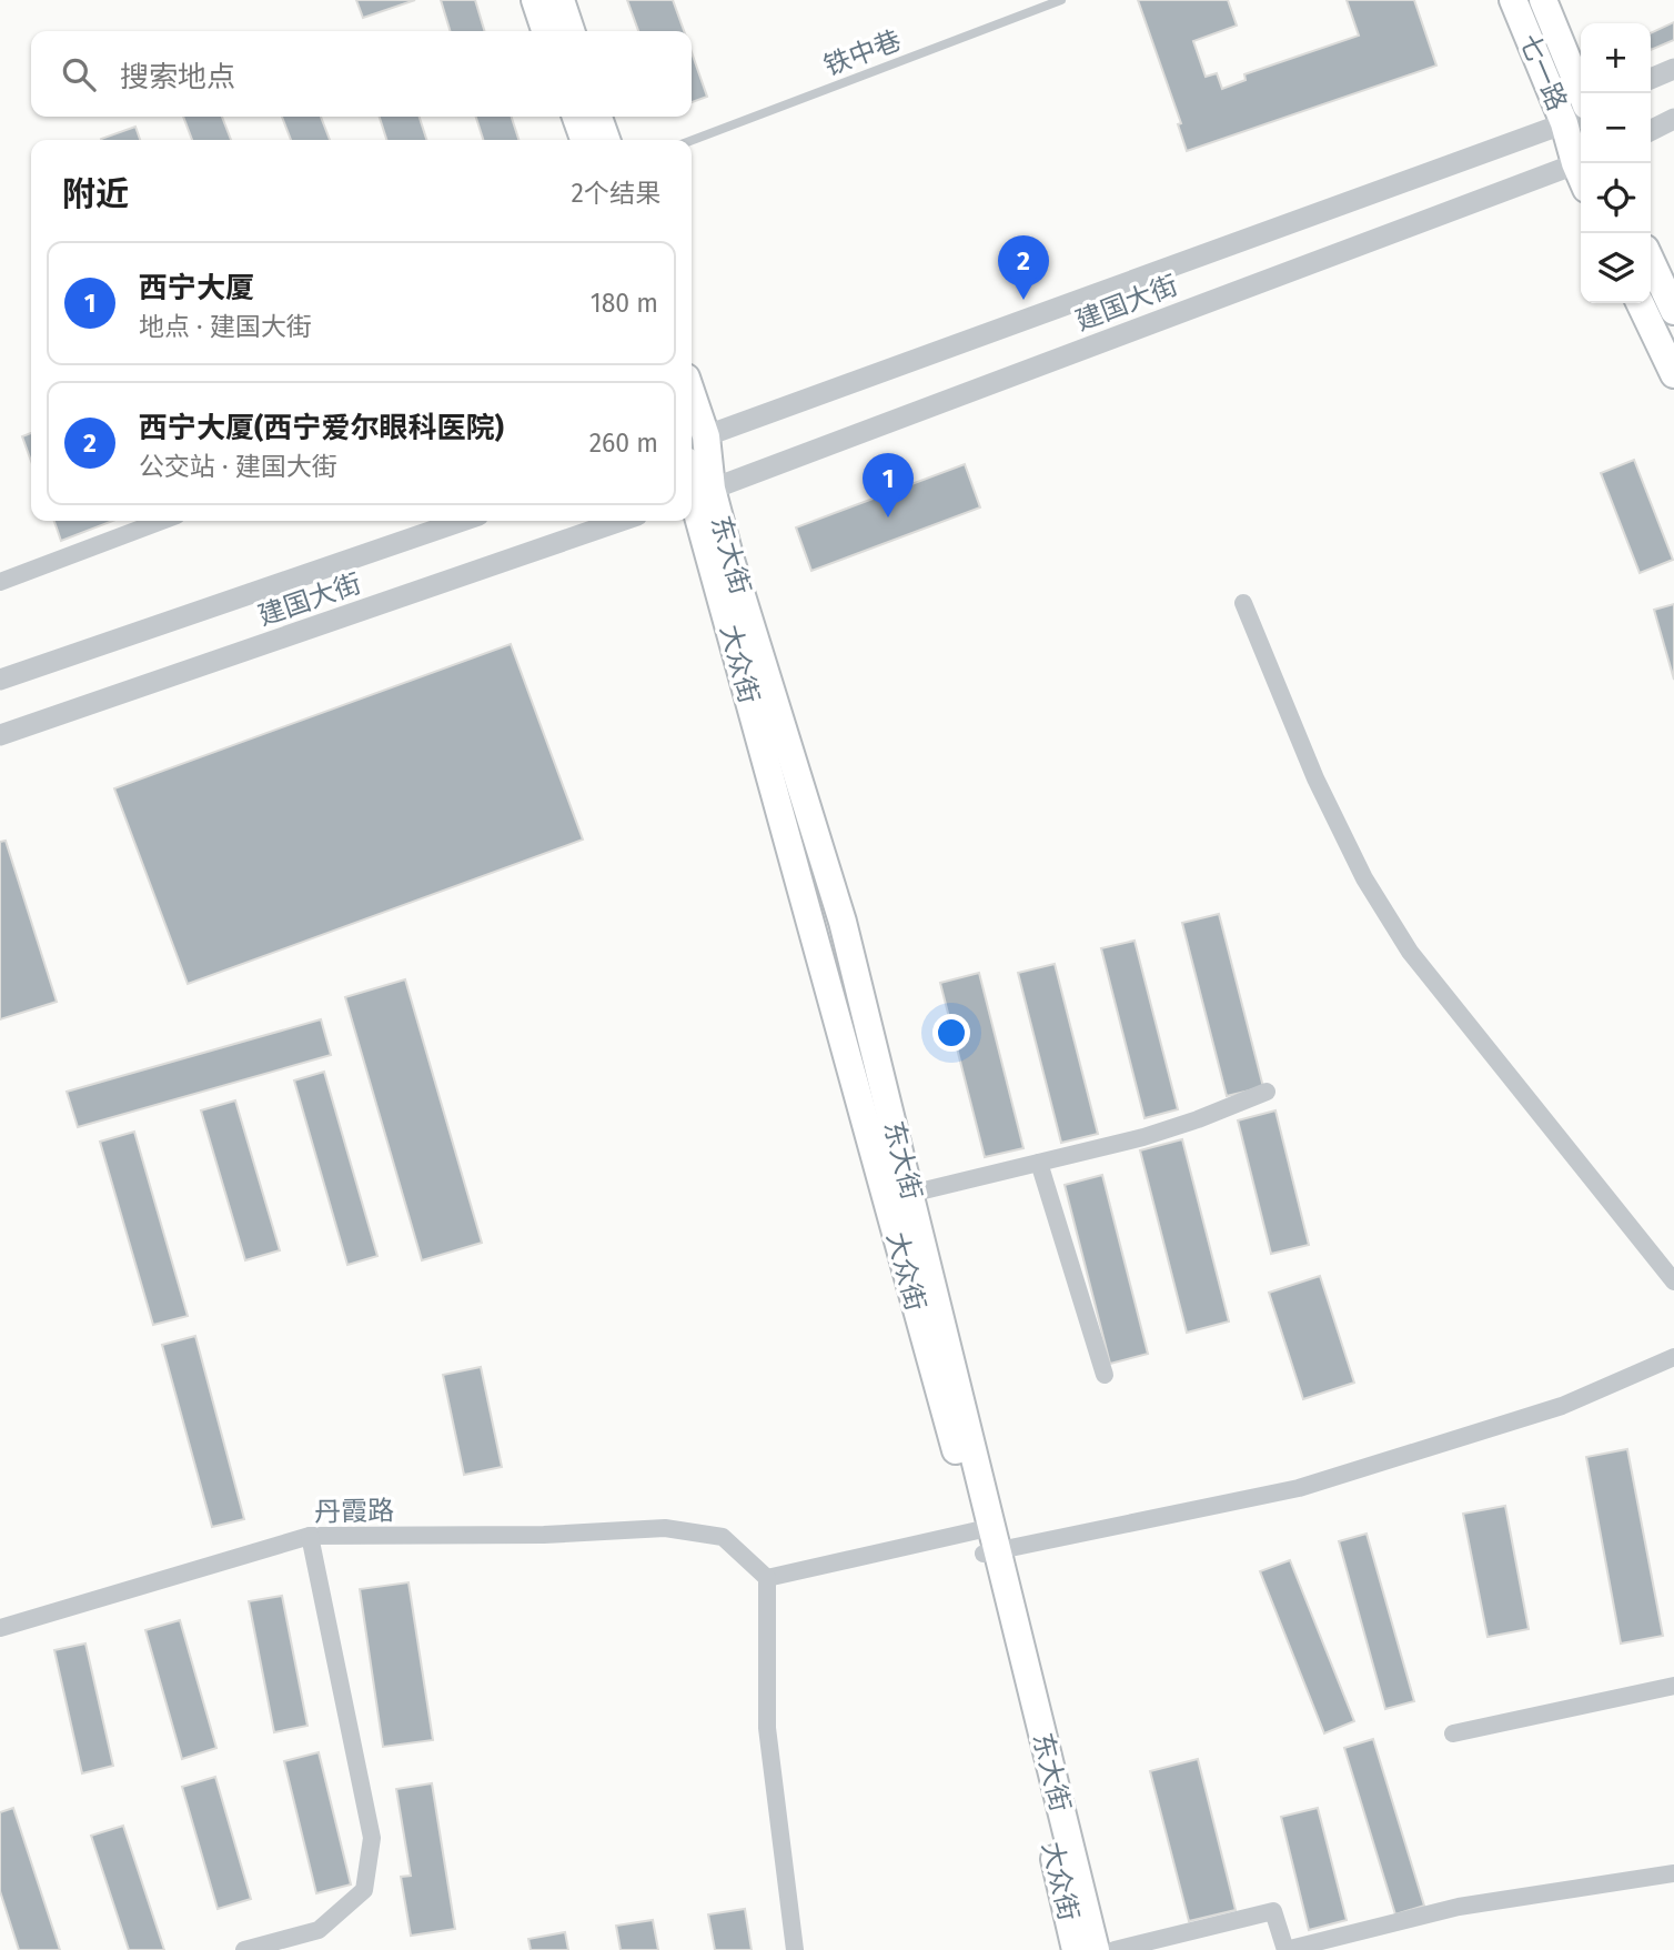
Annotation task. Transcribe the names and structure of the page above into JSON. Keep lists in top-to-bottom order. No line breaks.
{"streets":{"main road":["七一路","东大街","大众街"],"street":["建国大街","丹霞路"],"lane":["铁中巷"]},"crossings":[["七一路","建国大街"],["建国大街","东大街"],["建国大街","大众街"],["东大街","大众街"]],"page":{"map_buttons":["+","−"],"search":"搜索地点","heading":["附近","2个结果"],"pins":["2","1"],"list":[{"mark":"1","name":"西宁大厦","note":"地点 · 建国大街","value":"180 m"},{"mark":"2","name":"西宁大厦(西宁爱尔眼科医院)","note":"公交站 · 建国大街","value":"260 m"}]}}
